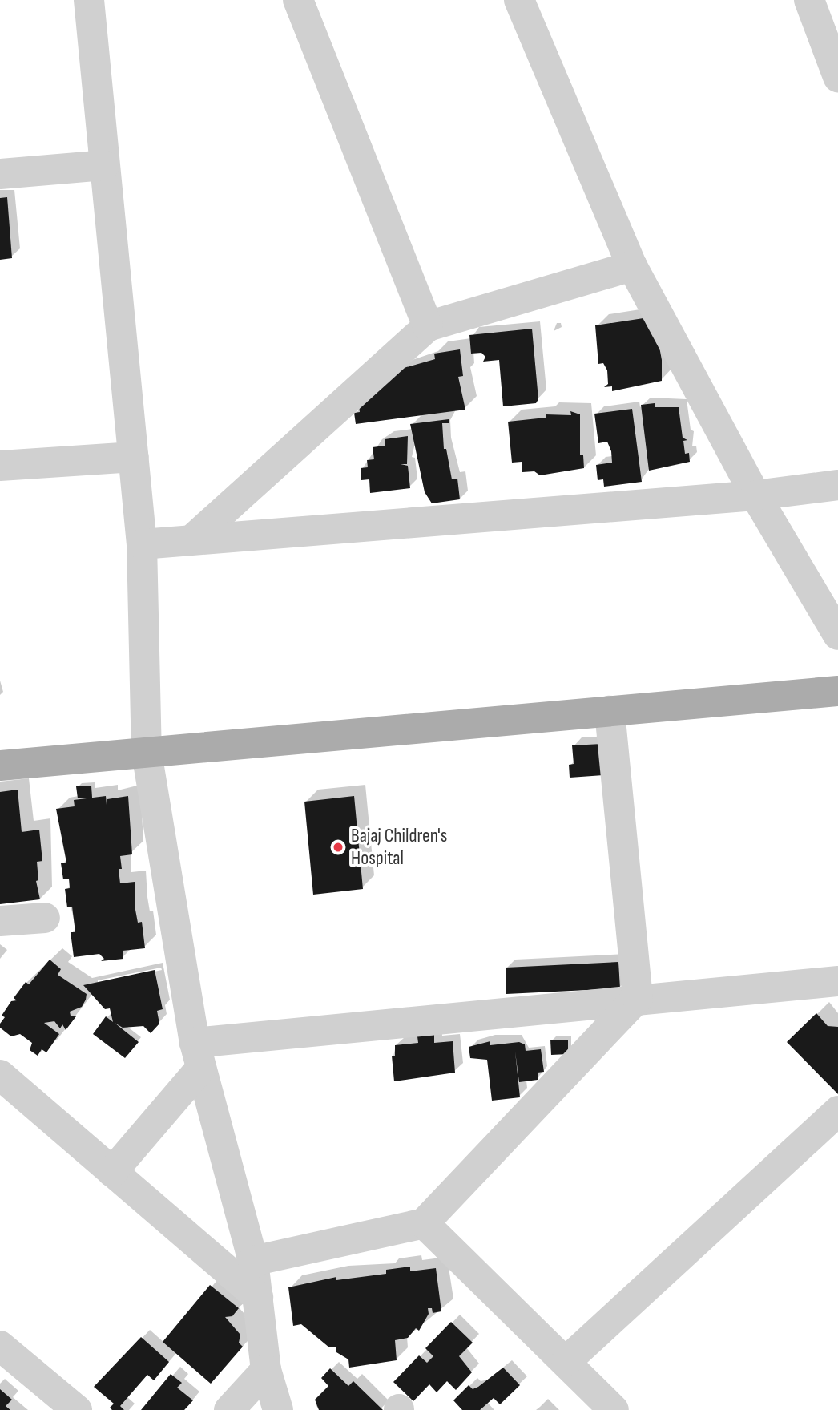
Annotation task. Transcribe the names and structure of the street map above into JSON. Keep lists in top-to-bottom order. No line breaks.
{"places":["Bajaj Children's Hospital"]}
